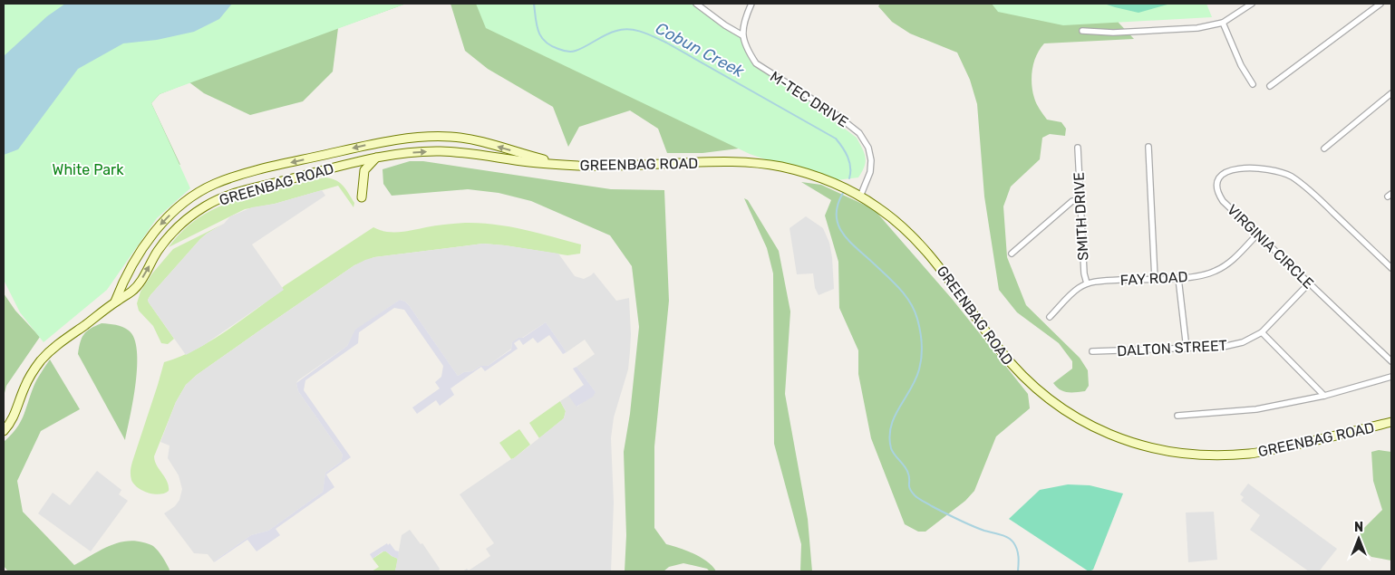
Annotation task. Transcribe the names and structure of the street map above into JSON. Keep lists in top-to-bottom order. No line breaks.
{"streets":{"main road":["GREENBAG ROAD"],"street":["M-TEC DRIVE","SMITH DRIVE","VIRGINIA CIRCLE","FAY ROAD","DALTON STREET"]},"crossings":[["M-TEC DRIVE","GREENBAG ROAD"],["SMITH DRIVE","FAY ROAD"],["VIRGINIA CIRCLE","FAY ROAD"],["VIRGINIA CIRCLE","DALTON STREET"]],"water":["Cobun Creek"],"parks":["White Park"],"north":"top"}
